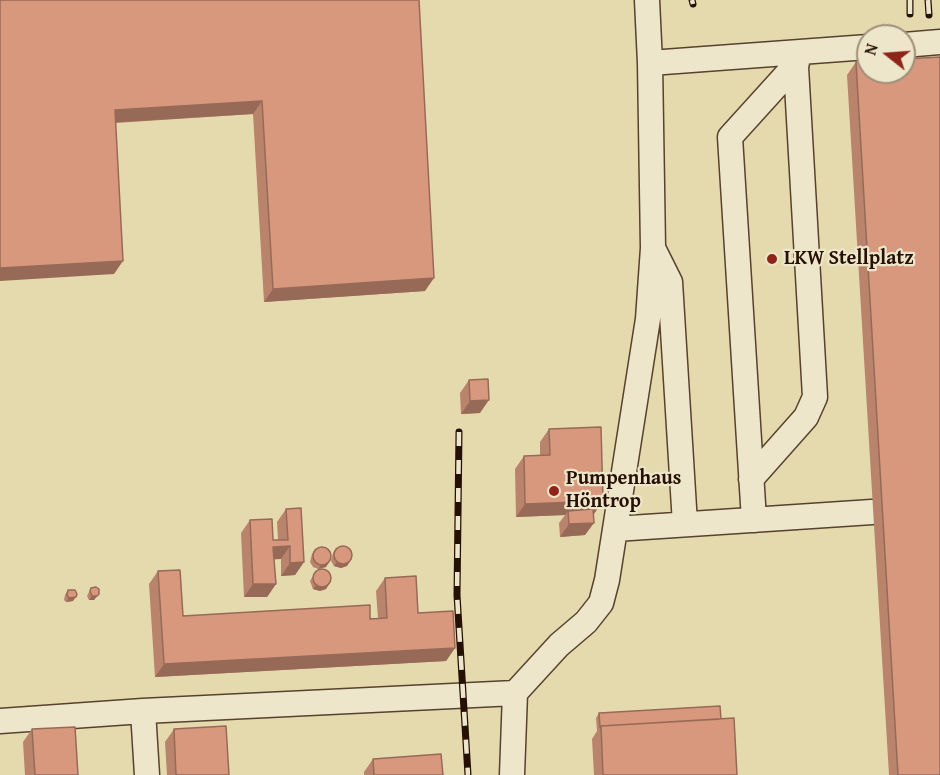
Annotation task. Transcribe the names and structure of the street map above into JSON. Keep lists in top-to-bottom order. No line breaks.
{"places":["LKW Stellplatz","Pumpenhaus Höntrop"],"north":"left"}
